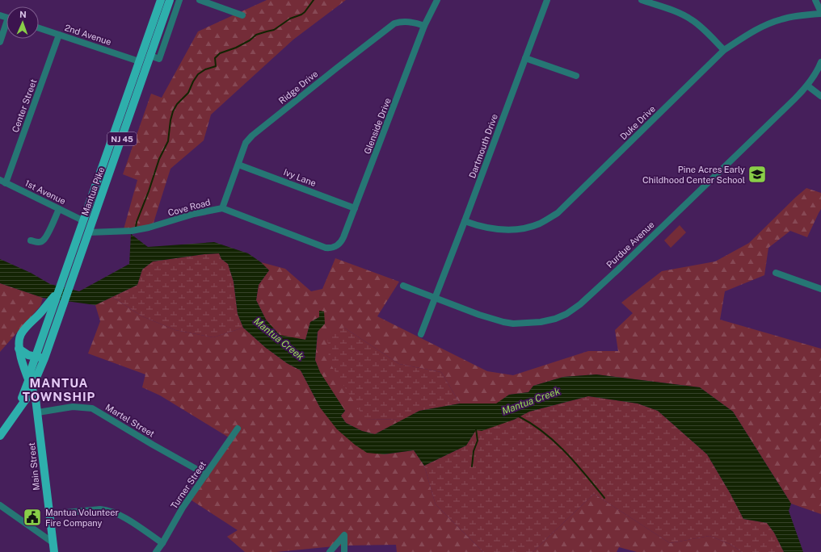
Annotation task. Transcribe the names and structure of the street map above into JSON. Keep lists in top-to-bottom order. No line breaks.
{"streets":{"main road":["NJ 45","Mantua Pike","Main Street"],"street":["2nd Avenue","Ridge Drive","Center Street","Duke Drive","Glenside Drive","Dartmouth Drive","Ivy Lane","1st Avenue","Cove Road","Purdue Avenue","Martel Street","Turner Street"]},"crossings":[["2nd Avenue","Center Street"],["2nd Avenue","Mantua Pike"],["Ridge Drive","Glenside Drive"],["Ridge Drive","Ivy Lane"],["Ridge Drive","Cove Road"],["Center Street","1st Avenue"],["Duke Drive","Dartmouth Drive"],["Glenside Drive","Ivy Lane"],["Glenside Drive","Cove Road"],["NJ 45","Mantua Pike"],["NJ 45","Main Street"],["Dartmouth Drive","Purdue Avenue"],["Mantua Pike","1st Avenue"],["Mantua Pike","Cove Road"],["Mantua Pike","Main Street"],["Martel Street","Main Street"],["Martel Street","Turner Street"]],"districts":["MANTUA TOWNSHIP"],"water":["Mantua Creek"],"places":{"school or university":["Pine Acres Early Childhood Center School"],"public building":["Mantua Volunteer Fire Company"]},"north":"top"}
